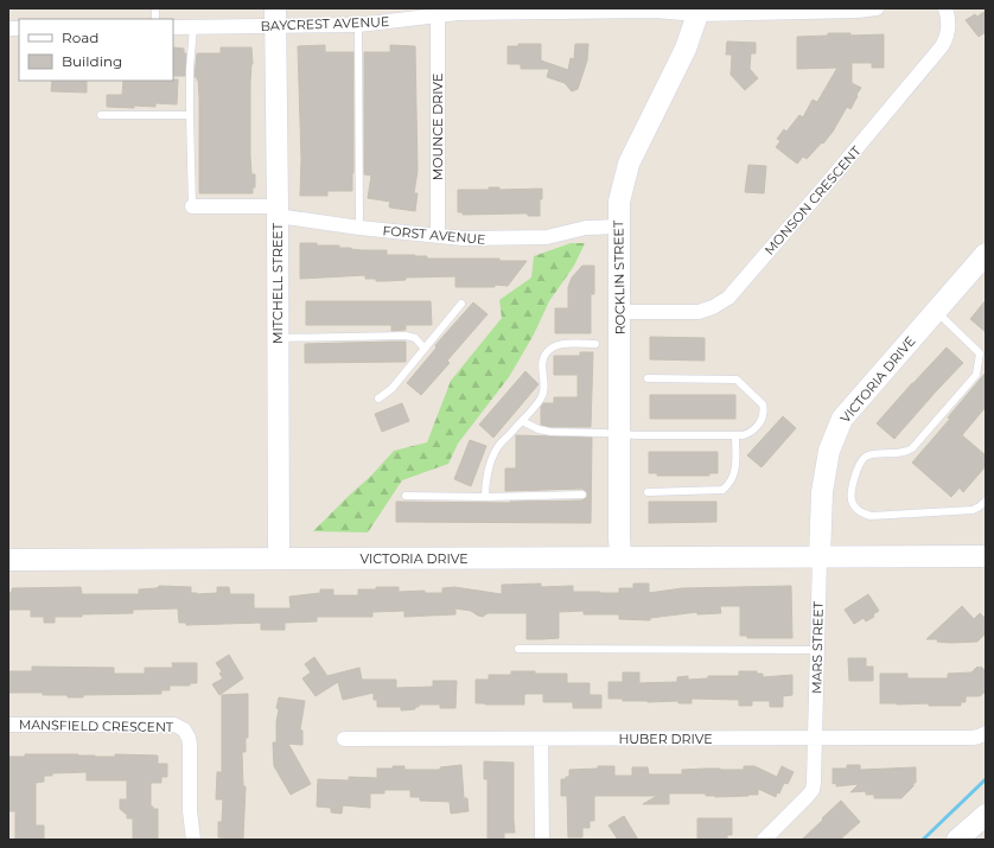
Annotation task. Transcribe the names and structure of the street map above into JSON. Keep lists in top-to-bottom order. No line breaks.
{"streets":{"street":["BAYCREST AVENUE","MOUNCE DRIVE","MONSON CRESCENT","FORST AVENUE","ROCKLIN STREET","MITCHELL STREET","VICTORIA DRIVE","MARS STREET","MANSFIELD CRESCENT","HUBER DRIVE"]},"crossings":[["BAYCREST AVENUE","MOUNCE DRIVE"],["BAYCREST AVENUE","ROCKLIN STREET"],["BAYCREST AVENUE","MITCHELL STREET"],["MOUNCE DRIVE","FORST AVENUE"],["MONSON CRESCENT","ROCKLIN STREET"],["FORST AVENUE","ROCKLIN STREET"],["FORST AVENUE","MITCHELL STREET"],["ROCKLIN STREET","VICTORIA DRIVE"],["MITCHELL STREET","VICTORIA DRIVE"],["VICTORIA DRIVE","MARS STREET"],["MARS STREET","HUBER DRIVE"]],"legend":["Road","Building"]}
